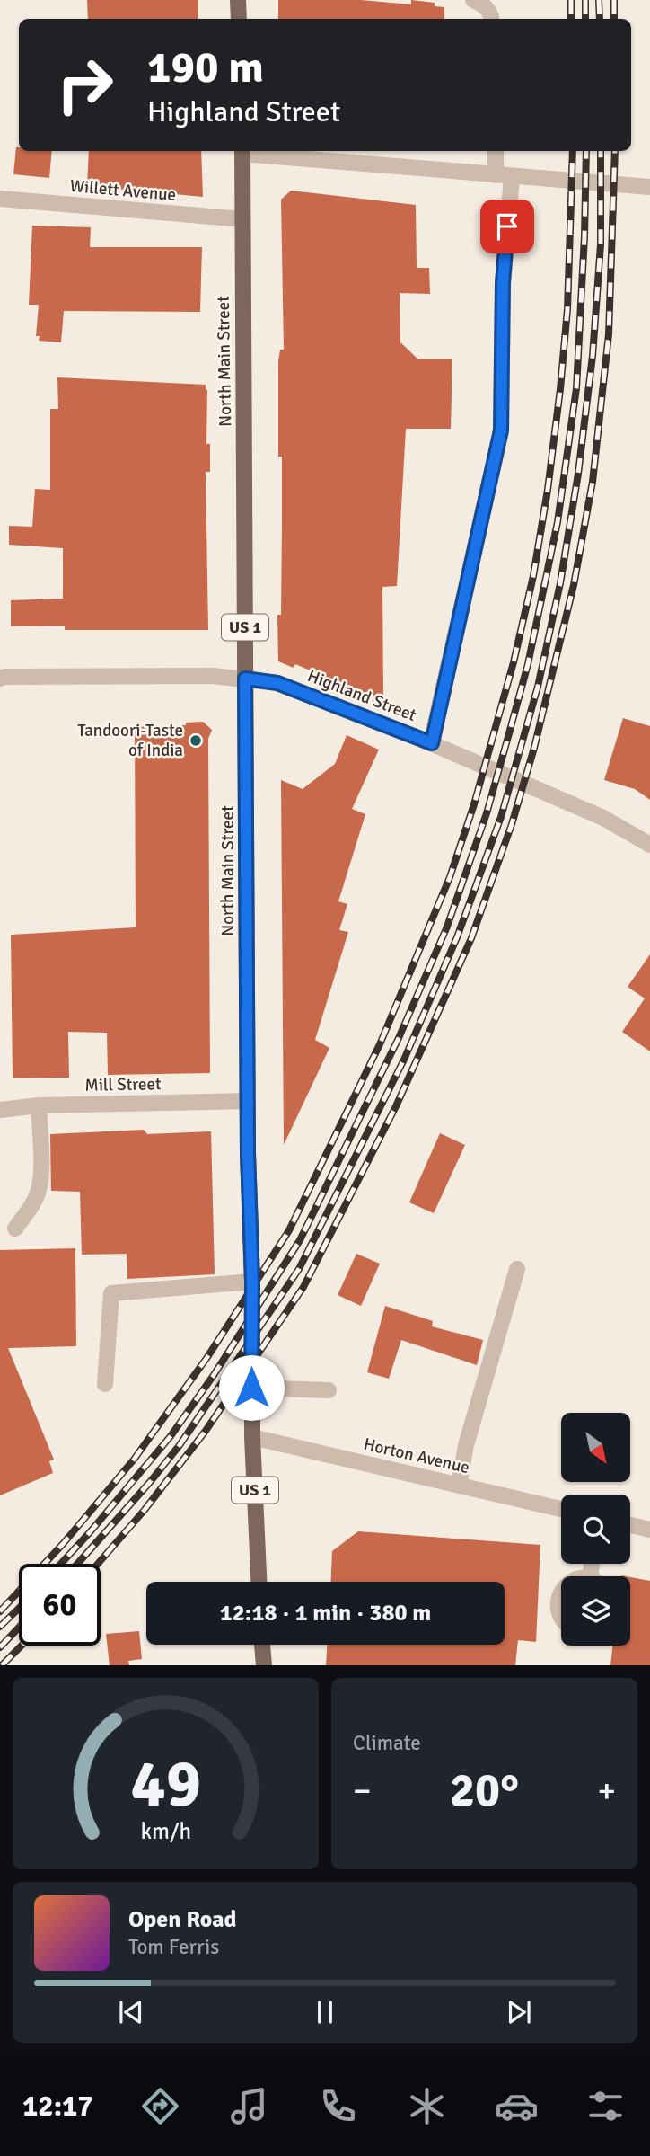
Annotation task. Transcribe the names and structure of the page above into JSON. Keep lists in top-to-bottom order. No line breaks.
{"streets":{"main road":["North Main Street","US 1"],"street":["Willett Avenue","Highland Street","Mill Street","Horton Avenue"]},"crossings":[["Willett Avenue","North Main Street"],["North Main Street","Highland Street"],["North Main Street","Mill Street"],["North Main Street","Horton Avenue"]],"places":["Tandoori-Taste of India"],"north":"bottom right","page":{"turn":["190 m","Highland Street"],"limit":"60","trip":"12:18 · 1 min · 380 m","tile":"Climate","heat":["−","20°","+"],"song":["Open Road","Tom Ferris"],"tabs":"12:17","gauge":["49","km/h"]}}
